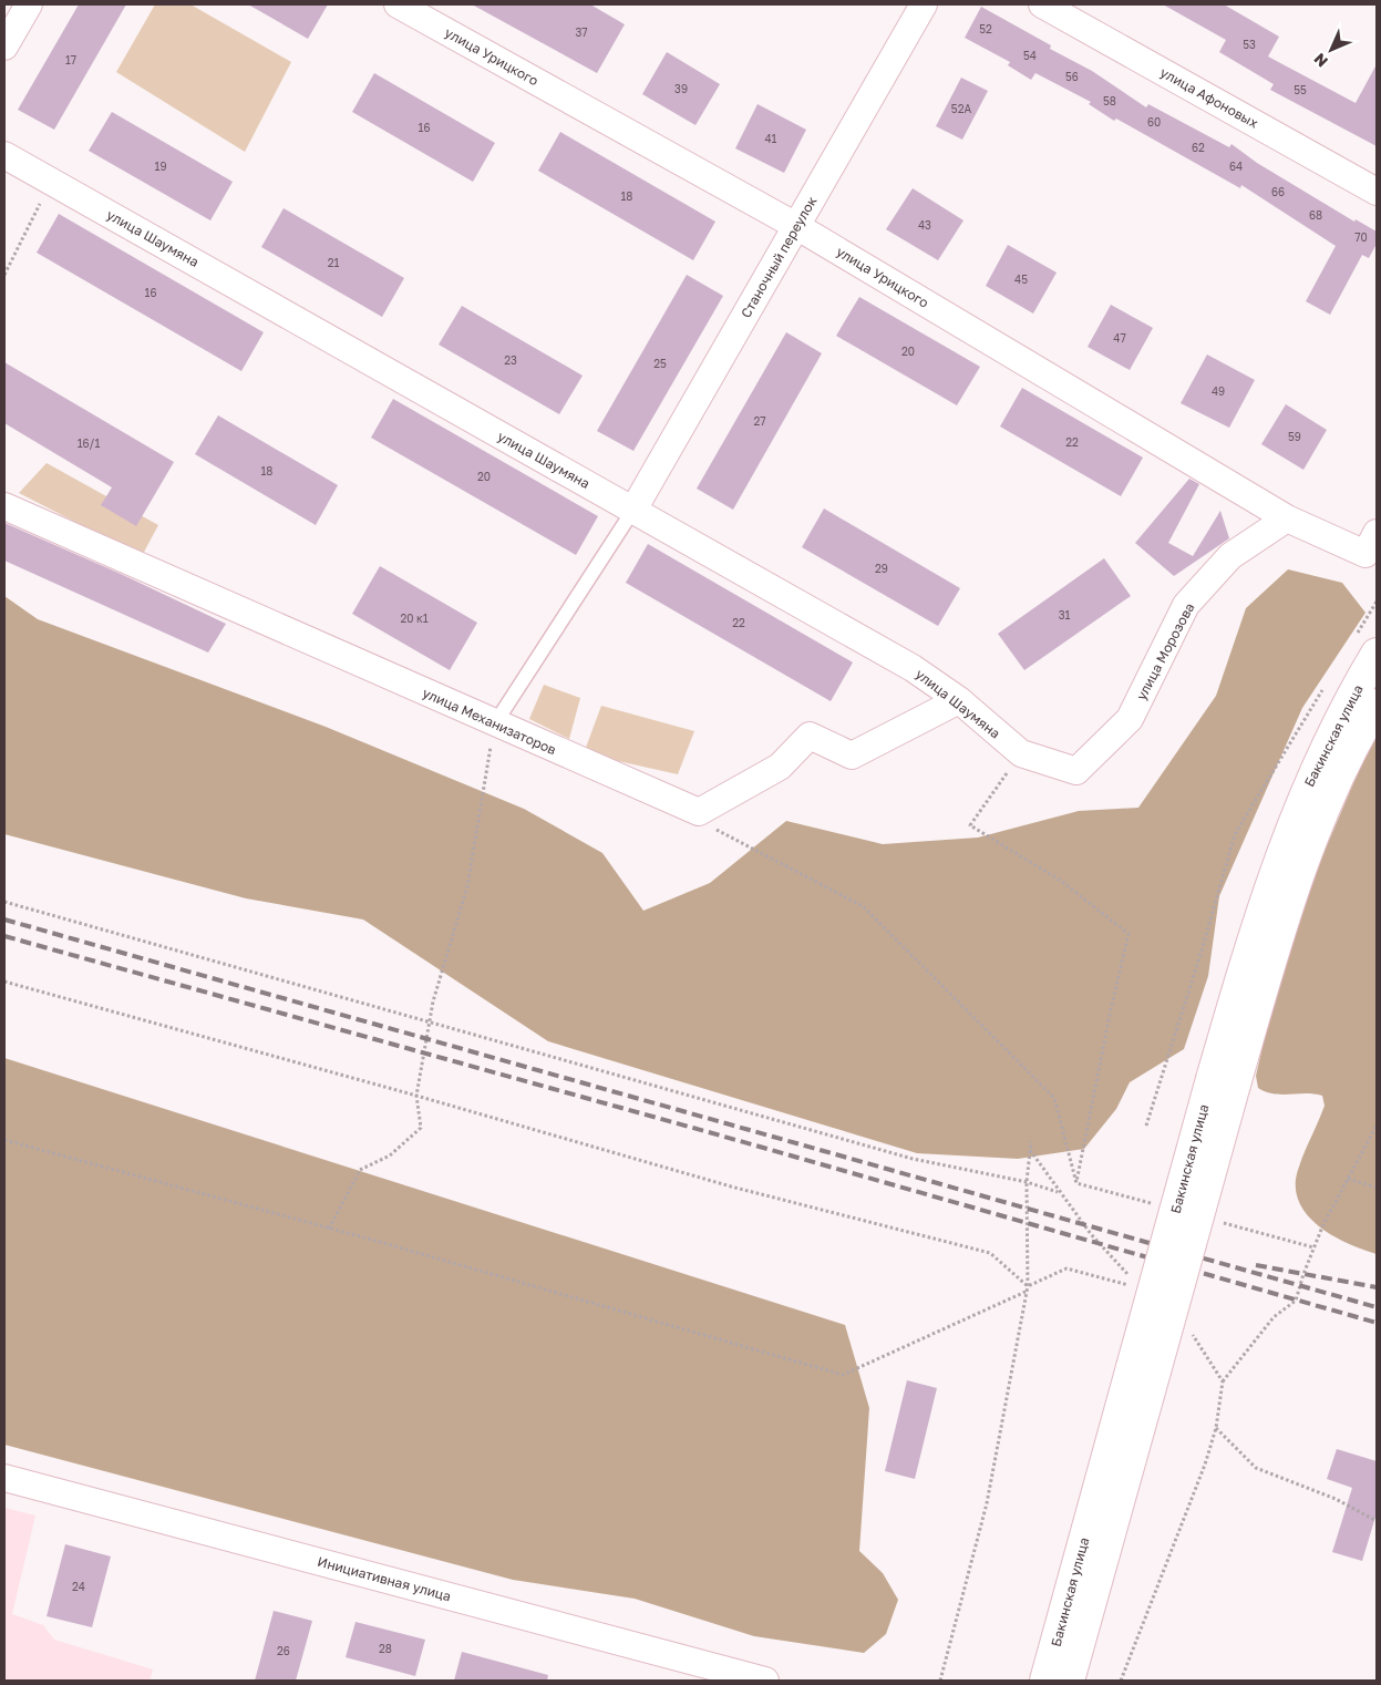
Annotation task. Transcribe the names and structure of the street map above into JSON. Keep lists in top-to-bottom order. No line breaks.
{"streets":{"main road":["Бакинская улица"],"street":["улица Урицкого","улица Афоновых","улица Шаумяна","Станочный переулок","улица Морозова","улица Механизаторов","Инициативная улица"]},"crossings":[["улица Урицкого","Станочный переулок"],["улица Урицкого","улица Морозова"],["улица Шаумяна","Станочный переулок"],["улица Шаумяна","улица Морозова"],["улица Шаумяна","улица Механизаторов"]],"house_numbers":["52","37","53","54","17","56","39","55","58","52А","60","16","41","62","19","64","66","18","68","43","70","21","45","16","47","20","23","25","49","27","59","22","16/1","18","20","29","31","20 к1","22","24","28","26"],"north":"bottom left"}
